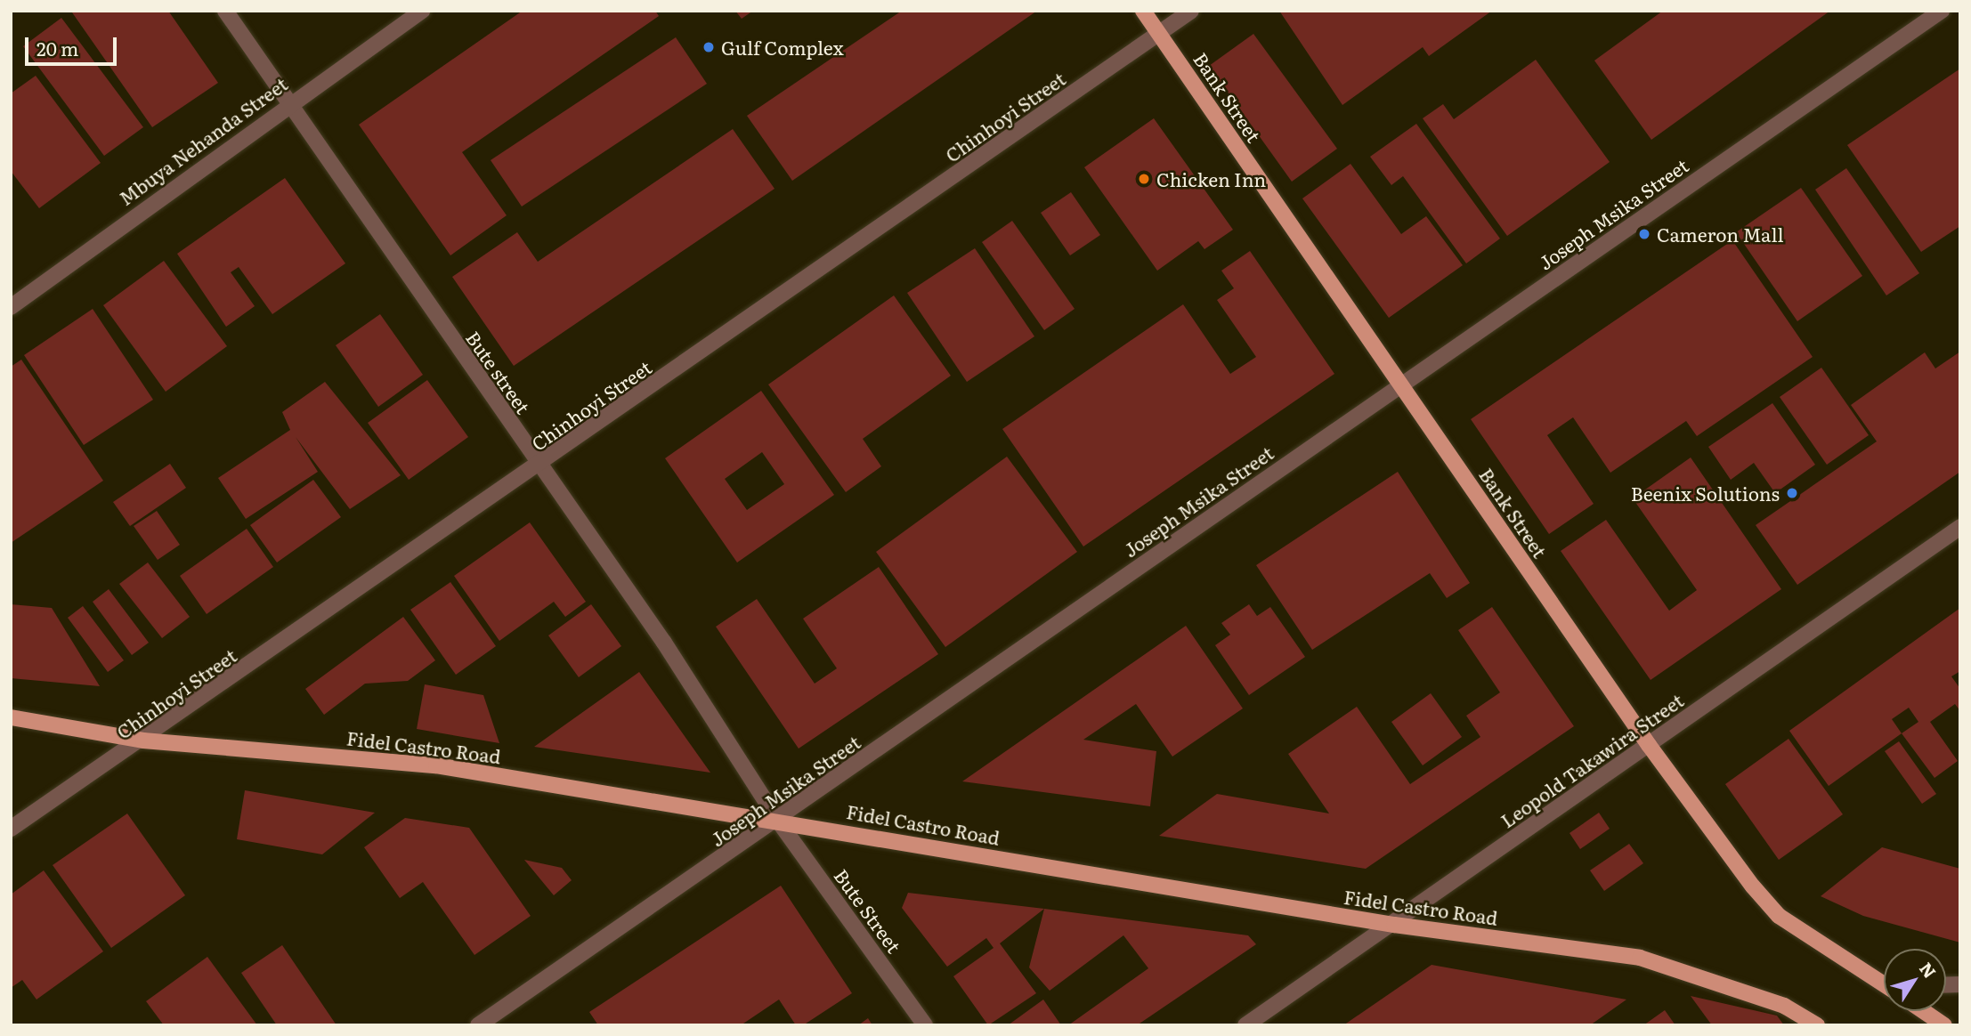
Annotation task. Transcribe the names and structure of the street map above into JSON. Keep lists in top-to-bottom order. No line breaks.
{"streets":{"main road":["Bank Street","Fidel Castro Road"],"street":["Chinhoyi Street","Mbuya Nehanda Street","Joseph Msika Street","Bute street","Leopold Takawira Street","Bute Street"]},"crossings":[["Bank Street","Chinhoyi Street"],["Bank Street","Joseph Msika Street"],["Bank Street","Leopold Takawira Street"],["Chinhoyi Street","Bute street"],["Chinhoyi Street","Fidel Castro Road"],["Mbuya Nehanda Street","Bute street"],["Joseph Msika Street","Bute street"],["Joseph Msika Street","Fidel Castro Road"],["Joseph Msika Street","Bute Street"],["Bute street","Fidel Castro Road"],["Bute street","Bute Street"],["Fidel Castro Road","Leopold Takawira Street"],["Fidel Castro Road","Bute Street"]],"places":["Gulf Complex","Chicken Inn","Cameron Mall","Beenix Solutions"],"scale_bar":"20 m","north":"top right"}
